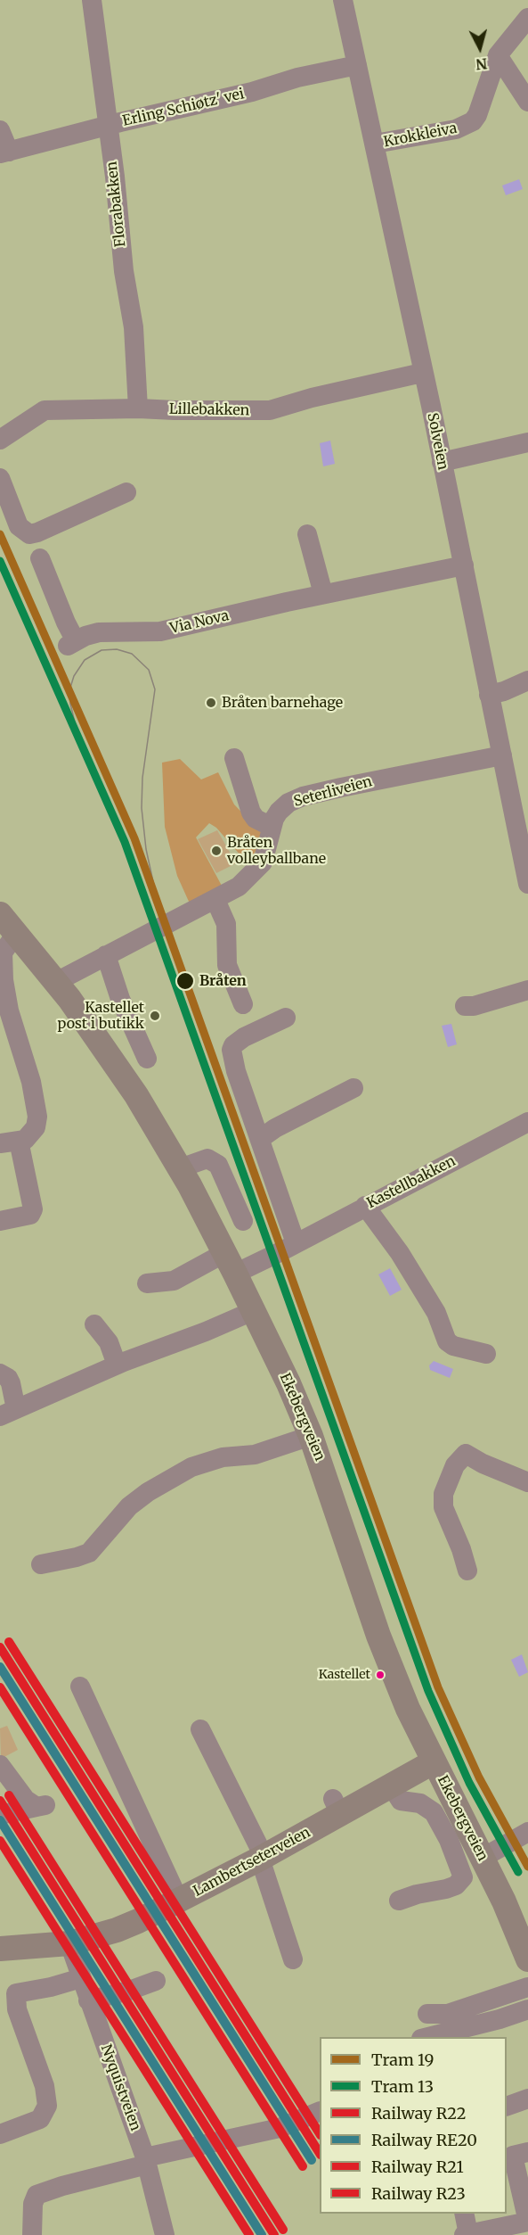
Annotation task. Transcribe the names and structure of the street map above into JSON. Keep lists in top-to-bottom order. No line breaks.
{"streets":{"main road":["Ekebergveien","Lambertseterveien"],"street":["Erling Schiøtz' vei","Krokkleiva","Florabakken","Lillebakken","Solveien","Via Nova","Seterliveien","Kastellbakken","Nyquistveien"]},"crossings":[["Erling Schiøtz' vei","Florabakken"],["Erling Schiøtz' vei","Solveien"],["Krokkleiva","Solveien"],["Florabakken","Lillebakken"],["Lillebakken","Solveien"],["Solveien","Via Nova"],["Solveien","Seterliveien"],["Seterliveien","Ekebergveien"],["Kastellbakken","Ekebergveien"],["Ekebergveien","Lambertseterveien"],["Lambertseterveien","Nyquistveien"]],"places":["Bråten barnehage","Bråten volleyballbane","Bråten","Kastellet post i butikk","Kastellet"],"lines":["tram line 19","tram line 13","rail line R21","rail line R22","rail line RE20","rail line R23"],"legend":["Tram 19","Tram 13","Railway R22","Railway RE20","Railway R21","Railway R23"],"north":"bottom"}
